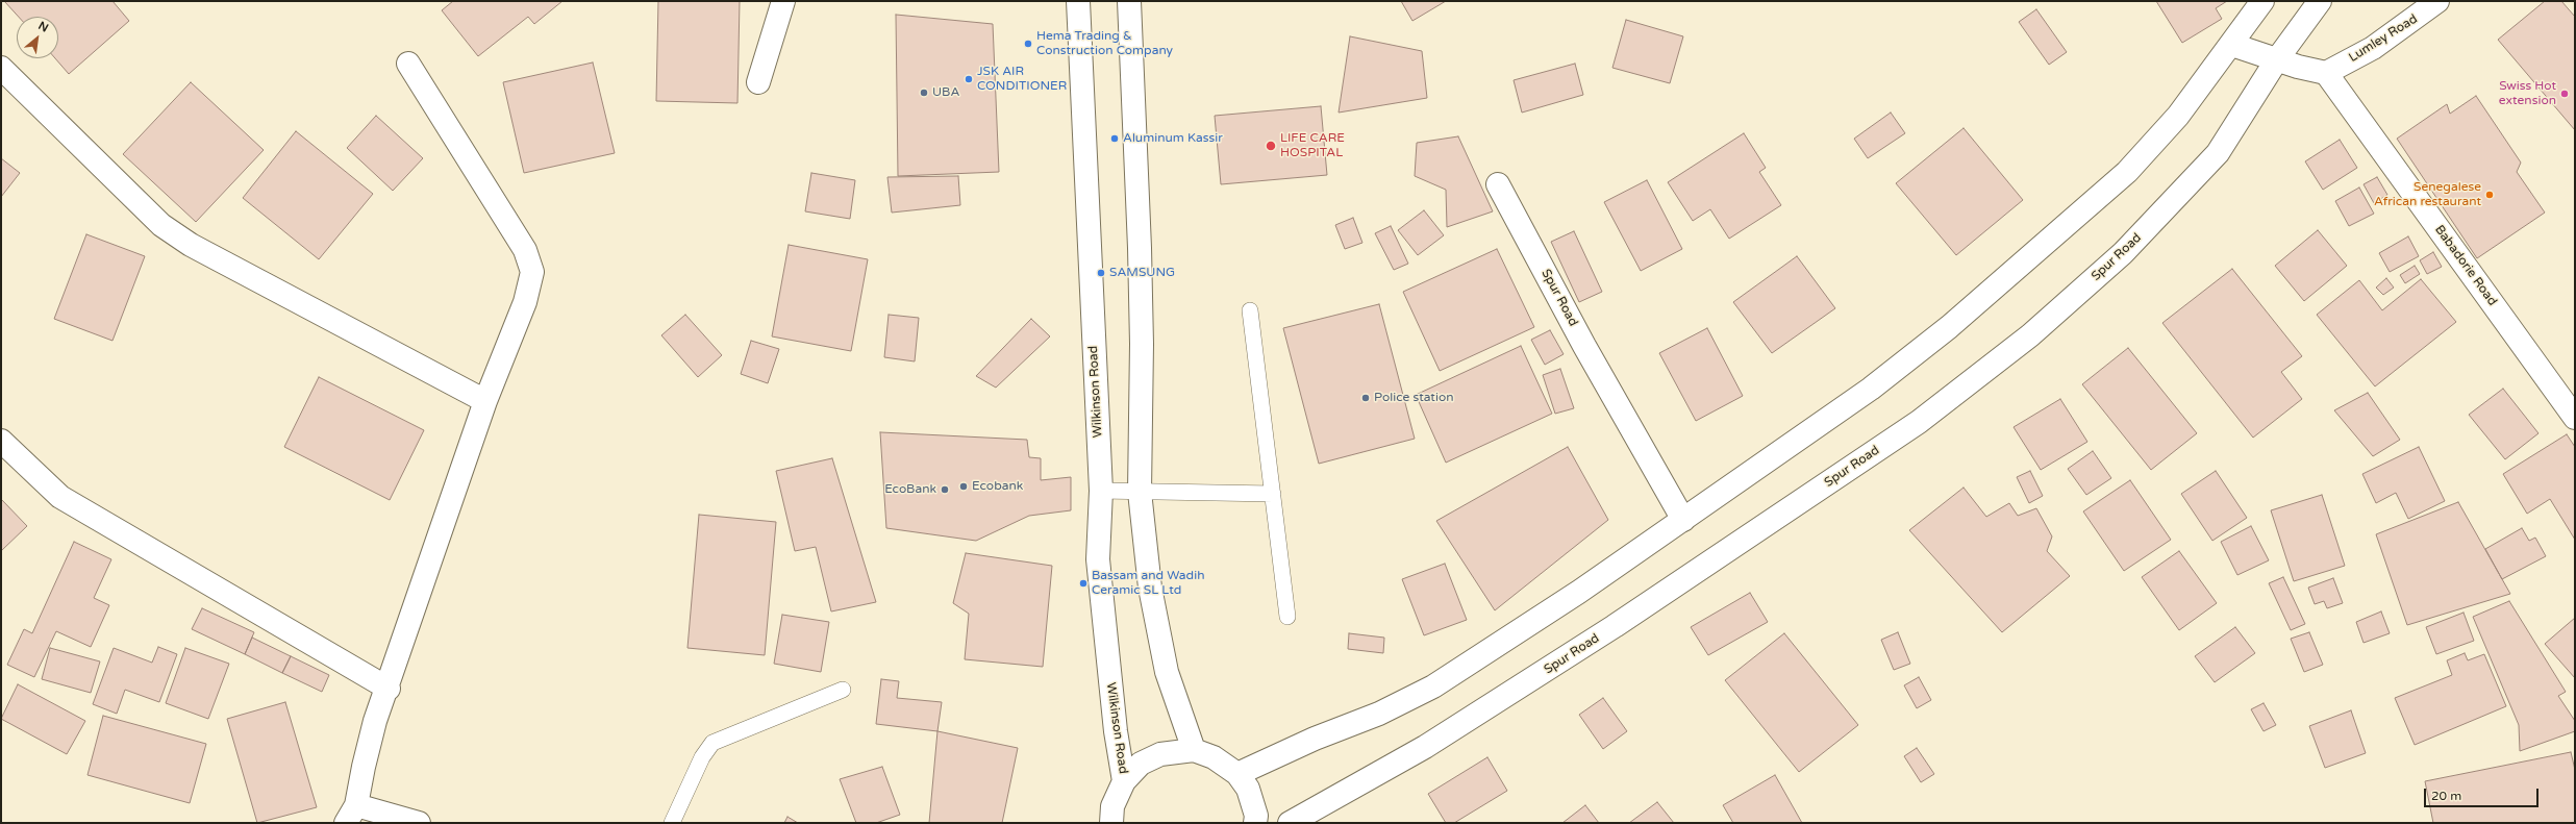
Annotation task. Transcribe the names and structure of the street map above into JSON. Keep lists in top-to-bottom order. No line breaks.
{"streets":{"main road":["Lumley Road","Spur Road","Babadorie Road","Wilkinson Road"]},"crossings":[["Lumley Road","Babadorie Road"]],"places":["Hema Trading & Construction Company","JSK AIR CONDITIONER","UBA","Swiss Hot extension","Aluminum Kassir","LIFE CARE HOSPITAL","Senegalese African restaurant","SAMSUNG","Police station","Ecobank","EcoBank","Bassam and Wadih Ceramic SL Ltd"],"scale_bar":"20 m","north":"top right"}
